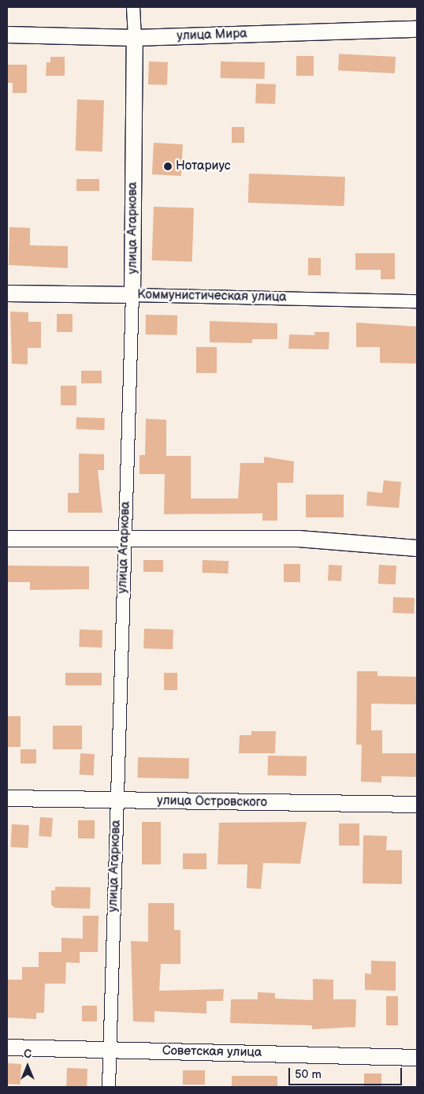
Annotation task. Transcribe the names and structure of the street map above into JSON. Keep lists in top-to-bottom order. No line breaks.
{"streets":{"street":["улица Мира","улица Агаркова","Коммунистическая улица","улица Островского","Советская улица"]},"crossings":[["улица Мира","улица Агаркова"],["улица Агаркова","Коммунистическая улица"],["улица Агаркова","улица Островского"],["улица Агаркова","Советская улица"]],"places":["Нотариус"],"scale_bar":"50 m","north":"top"}
